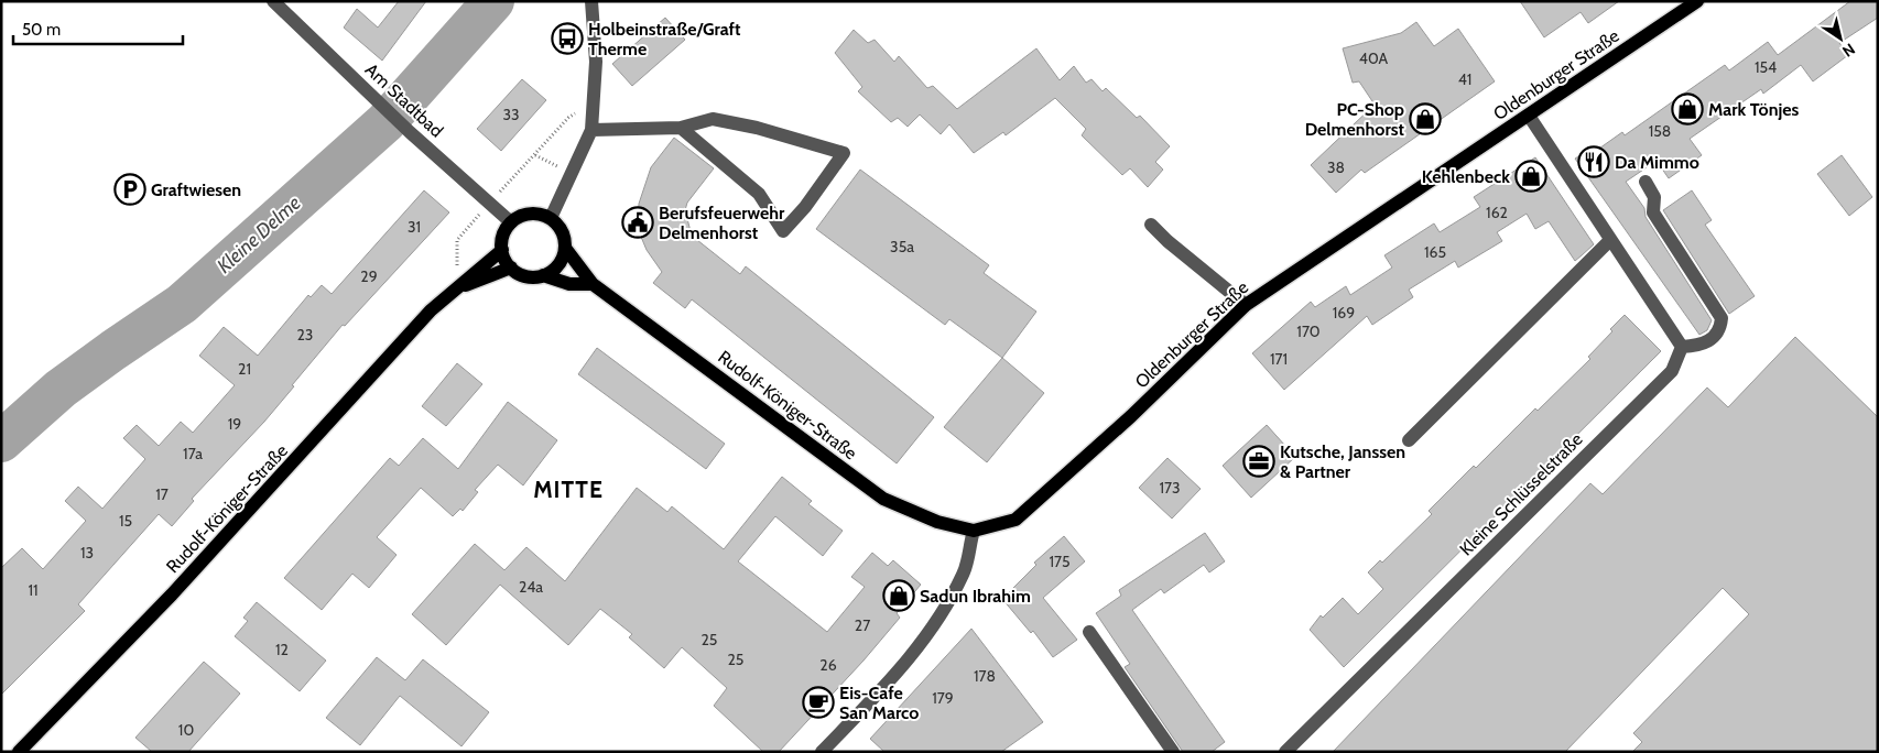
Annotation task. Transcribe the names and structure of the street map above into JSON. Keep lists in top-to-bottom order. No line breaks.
{"streets":{"main road":["Oldenburger Straße","Rudolf-Königer-Straße"],"street":["Am Stadtbad","Kleine Schlüsselstraße"]},"crossings":[["Oldenburger Straße","Rudolf-Königer-Straße"],["Am Stadtbad","Rudolf-Königer-Straße"]],"districts":["MITTE"],"water":["Kleine Delme"],"places":{"bus stop":["Holbeinstraße/Graft Therme"],"shop":["Mark Tönjes","PC-Shop Delmenhorst","Kehlenbeck","Sadun Ibrahim"],"restaurant":["Da Mimmo"],"parking":["Graftwiesen"],"public building":["Berufsfeuerwehr Delmenhorst"],"office":["Kutsche, Janssen & Partner"],"cafe":["Eis-Cafe San Marco"]},"house_numbers":["40A","154","41","33","158","38","162","31","35a","165","29","169","170","23","171","21","19","17a","173","17","15","13","175","24a","11","27","25","12","25","26","178","179","10"],"scale_bar":"50 m","north":"bottom right"}
